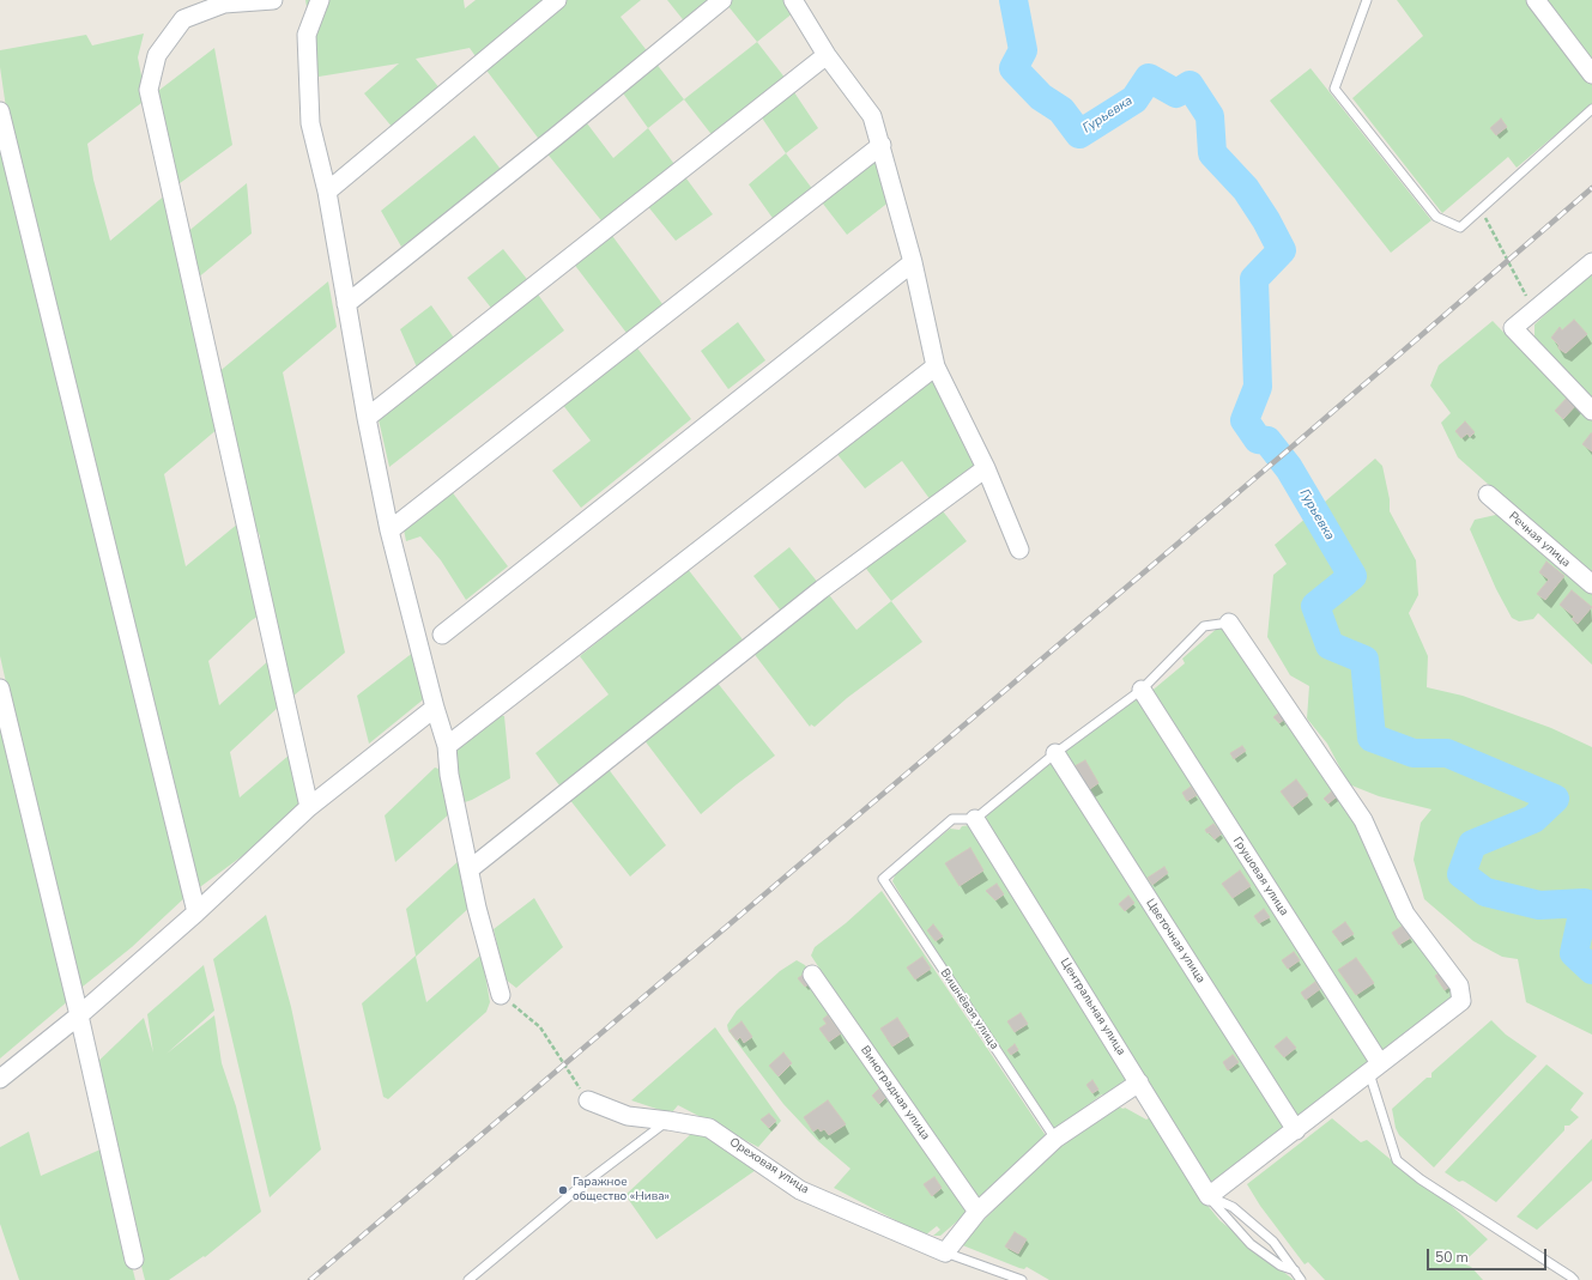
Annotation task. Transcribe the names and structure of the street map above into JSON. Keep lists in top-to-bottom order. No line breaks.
{"streets":{"street":["Речная улица","Грушовая улица","Цветочная улица","Центральная улица","Виноградная улица","Ореховая улица"],"lane":["Вишнёвая улица"]},"crossings":[["Центральная улица","Вишнёвая улица"]],"water":["Гурьевка"],"places":["Гаражное общество «Нива»"],"scale_bar":"50 m"}
